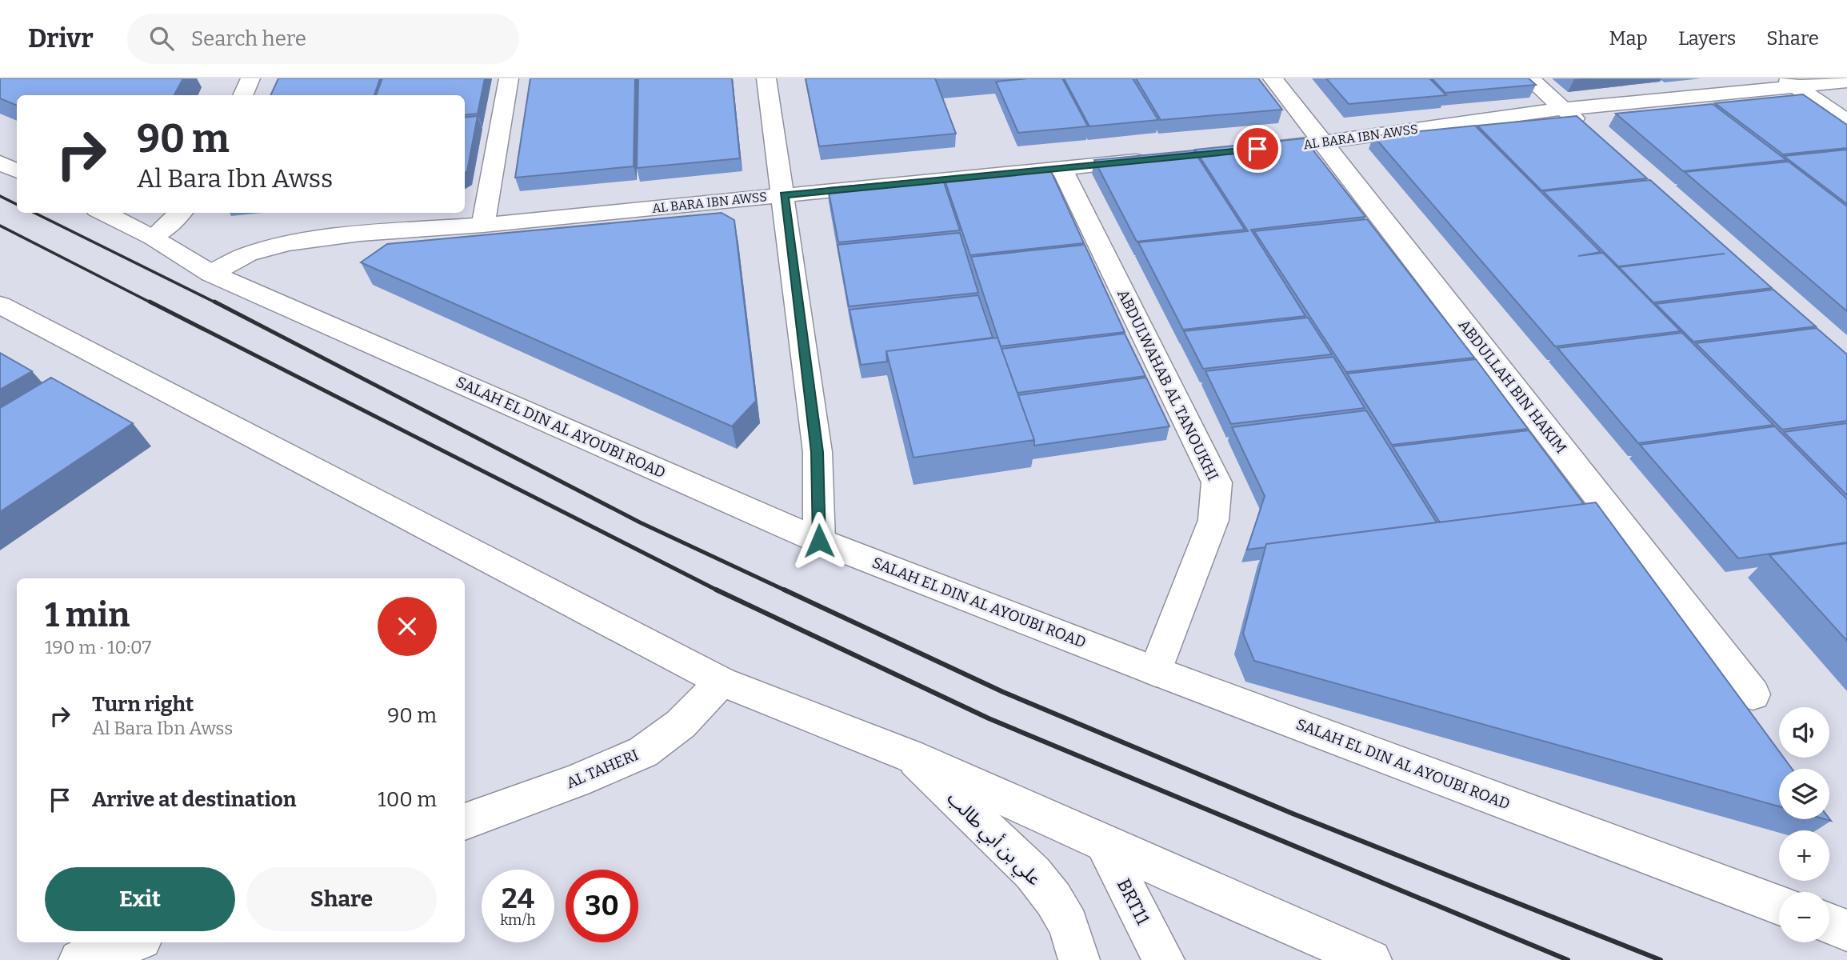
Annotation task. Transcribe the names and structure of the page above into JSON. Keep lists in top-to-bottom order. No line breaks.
{"streets":{"street":["AL BARA IBN AWSS","ABDULWAHAB AL TANOUKHI","ABDULLAH BIN HAKIM","SALAH EL DIN AL AYOUBI ROAD","AL TAHERI","علي بن أبي طالب","BRT11"]},"crossings":[["AL BARA IBN AWSS","ABDULWAHAB AL TANOUKHI"],["AL BARA IBN AWSS","ABDULLAH BIN HAKIM"],["AL BARA IBN AWSS","SALAH EL DIN AL AYOUBI ROAD"],["ABDULWAHAB AL TANOUKHI","SALAH EL DIN AL AYOUBI ROAD"]],"page":{"header":"Drivr","search":"Search here","nav":["Map","Layers","Share"],"turn":["90 m","Al Bara Ibn Awss"],"heading":["1 min","190 m · 10:07"],"list":[{"name":"Turn right","note":"Al Bara Ibn Awss","value":"90 m"},{"name":"Arrive at destination","value":"100 m"}],"map_buttons":["+","−"],"buttons":["Exit","Share"],"speed":"24 km/h","limit":"30"}}
